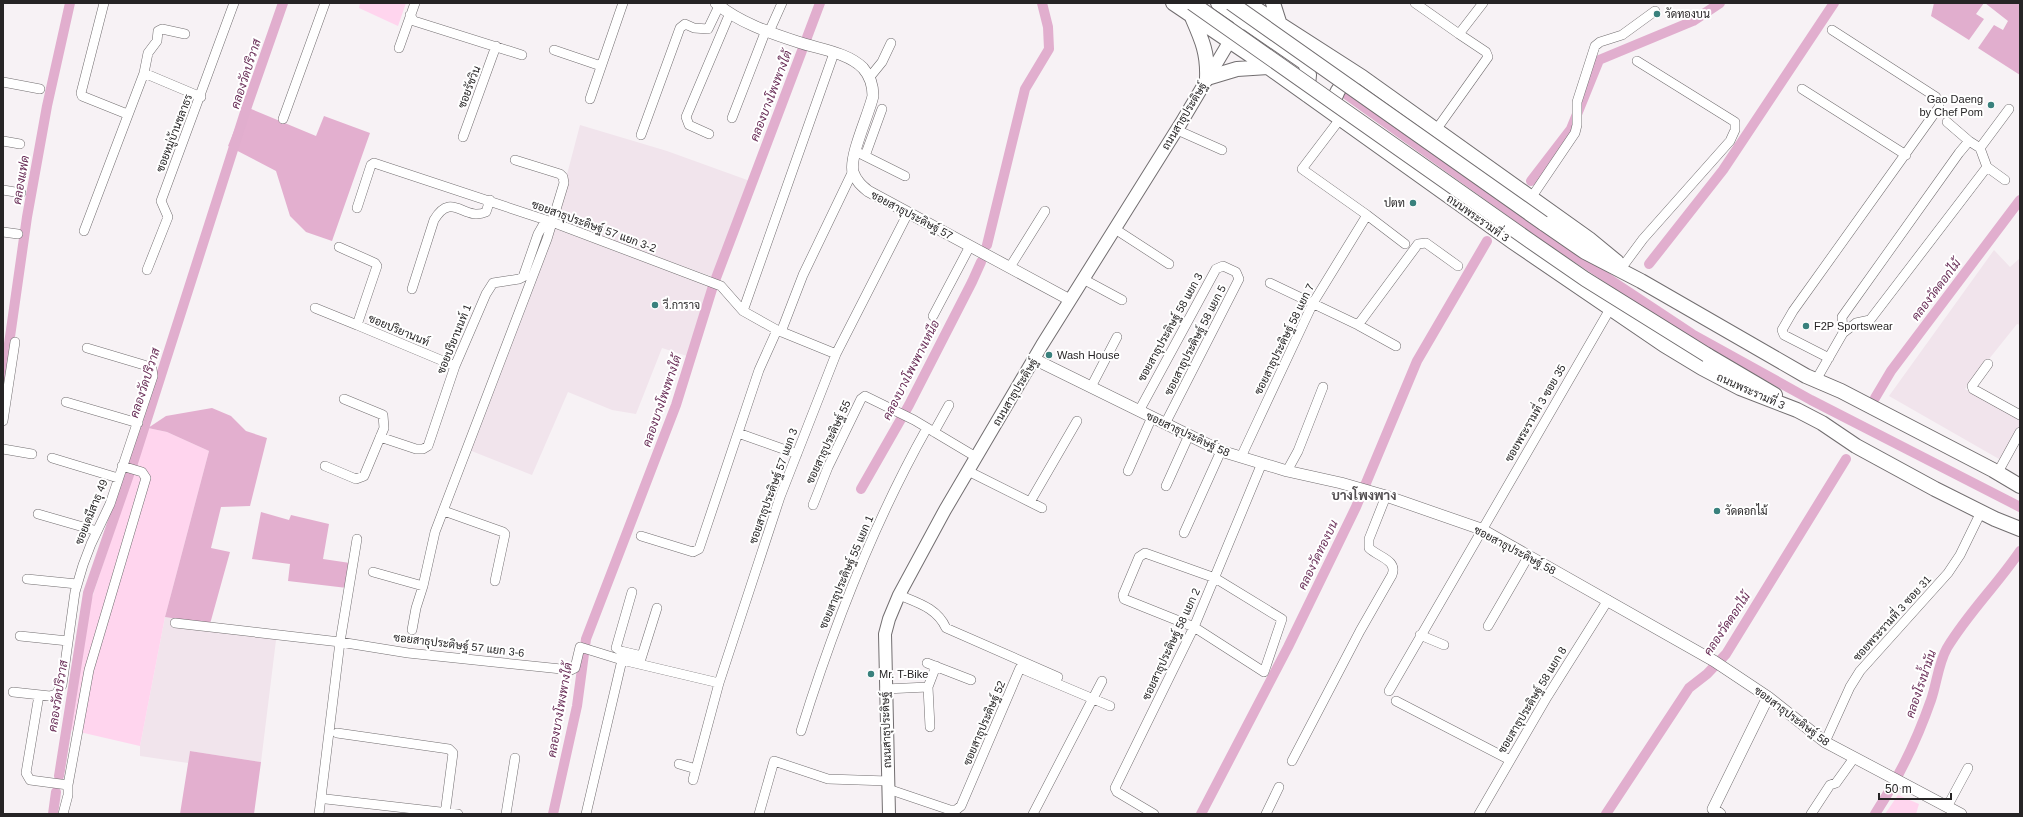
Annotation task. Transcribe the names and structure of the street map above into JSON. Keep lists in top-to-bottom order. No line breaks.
{"streets":{"main road":["ถนนสาธุประดิษฐ์","ถนนพระรามที่ 3"],"street":["ซอยรัชวิน","ซอยหมู่บ้านชลาธร","ซอยสาธุประดิษฐ์ 57","ซอยสาธุประดิษฐ์ 57 แยก 3-2","ซอยสาธุประดิษฐ์ 58 แยก 3","ซอยปริยานนท์","ซอยปริยานนท์ 1","ซอยสาธุประดิษฐ์ 58 แยก 7","ซอยสาธุประดิษฐ์ 58 แยก 5","ซอยพระรามที่ 3 ซอย 35","ซอยสาธุประดิษฐ์ 58","ซอยสาธุประดิษฐ์ 55","ซอยสาธุประดิษฐ์ 57 แยก 3","ซอยเดมีสาธุ 49","ซอยสาธุประดิษฐ์ 55 แยก 1","ซอยพระรามที่ 3 ซอย 31","ซอยสาธุประดิษฐ์ 58 แยก 2","ซอยสาธุประดิษฐ์ 57 แยก 3-6","ซอยสาธุประดิษฐ์ 58 แยก 8","ซอยสาธุประดิษฐ์ 52"]},"crossings":[["ถนนสาธุประดิษฐ์","ซอยสาธุประดิษฐ์ 57"],["ถนนสาธุประดิษฐ์","ถนนพระรามที่ 3"],["ถนนสาธุประดิษฐ์","ซอยสาธุประดิษฐ์ 58"],["ถนนสาธุประดิษฐ์","ซอยสาธุประดิษฐ์ 55"],["ถนนสาธุประดิษฐ์","ซอยสาธุประดิษฐ์ 52"],["ซอยสาธุประดิษฐ์ 57","ซอยสาธุประดิษฐ์ 57 แยก 3"],["ถนนพระรามที่ 3","ซอยพระรามที่ 3 ซอย 35"],["ถนนพระรามที่ 3","ซอยพระรามที่ 3 ซอย 31"],["ซอยสาธุประดิษฐ์ 57 แยก 3-2","ซอยปริยานนท์ 1"],["ซอยสาธุประดิษฐ์ 57 แยก 3-2","ซอยสาธุประดิษฐ์ 57 แยก 3"],["ซอยสาธุประดิษฐ์ 58 แยก 3","ซอยสาธุประดิษฐ์ 58 แยก 5"],["ซอยสาธุประดิษฐ์ 58 แยก 3","ซอยสาธุประดิษฐ์ 58"],["ซอยปริยานนท์","ซอยปริยานนท์ 1"],["ซอยสาธุประดิษฐ์ 58 แยก 7","ซอยสาธุประดิษฐ์ 58"],["ซอยสาธุประดิษฐ์ 58 แยก 5","ซอยสาธุประดิษฐ์ 58"],["ซอยพระรามที่ 3 ซอย 35","ซอยสาธุประดิษฐ์ 58"],["ซอยสาธุประดิษฐ์ 58","ซอยพระรามที่ 3 ซอย 31"],["ซอยสาธุประดิษฐ์ 58","ซอยสาธุประดิษฐ์ 58 แยก 2"],["ซอยสาธุประดิษฐ์ 58","ซอยสาธุประดิษฐ์ 58 แยก 8"],["ซอยสาธุประดิษฐ์ 55","ซอยสาธุประดิษฐ์ 55 แยก 1"],["ซอยสาธุประดิษฐ์ 57 แยก 3","ซอยสาธุประดิษฐ์ 57 แยก 3-6"]],"districts":["บางโพงพาง"],"water":["คลองวัดปริวาส","คลองบางโพงพางใต้","คลองแฟด","คลองวัดดอกไม้","คลองบางโพงพางเหนือ","คลองวัดทองบน","คลองโรงน้ำมัน"],"places":["วัดทองบน","Gao Daeng by Chef Pom","ปตท","วี.การาจ","F2P Sportswear","Wash House","วัดดอกไม้","Mr. T-Bike"],"scale_bar":"50 m"}
